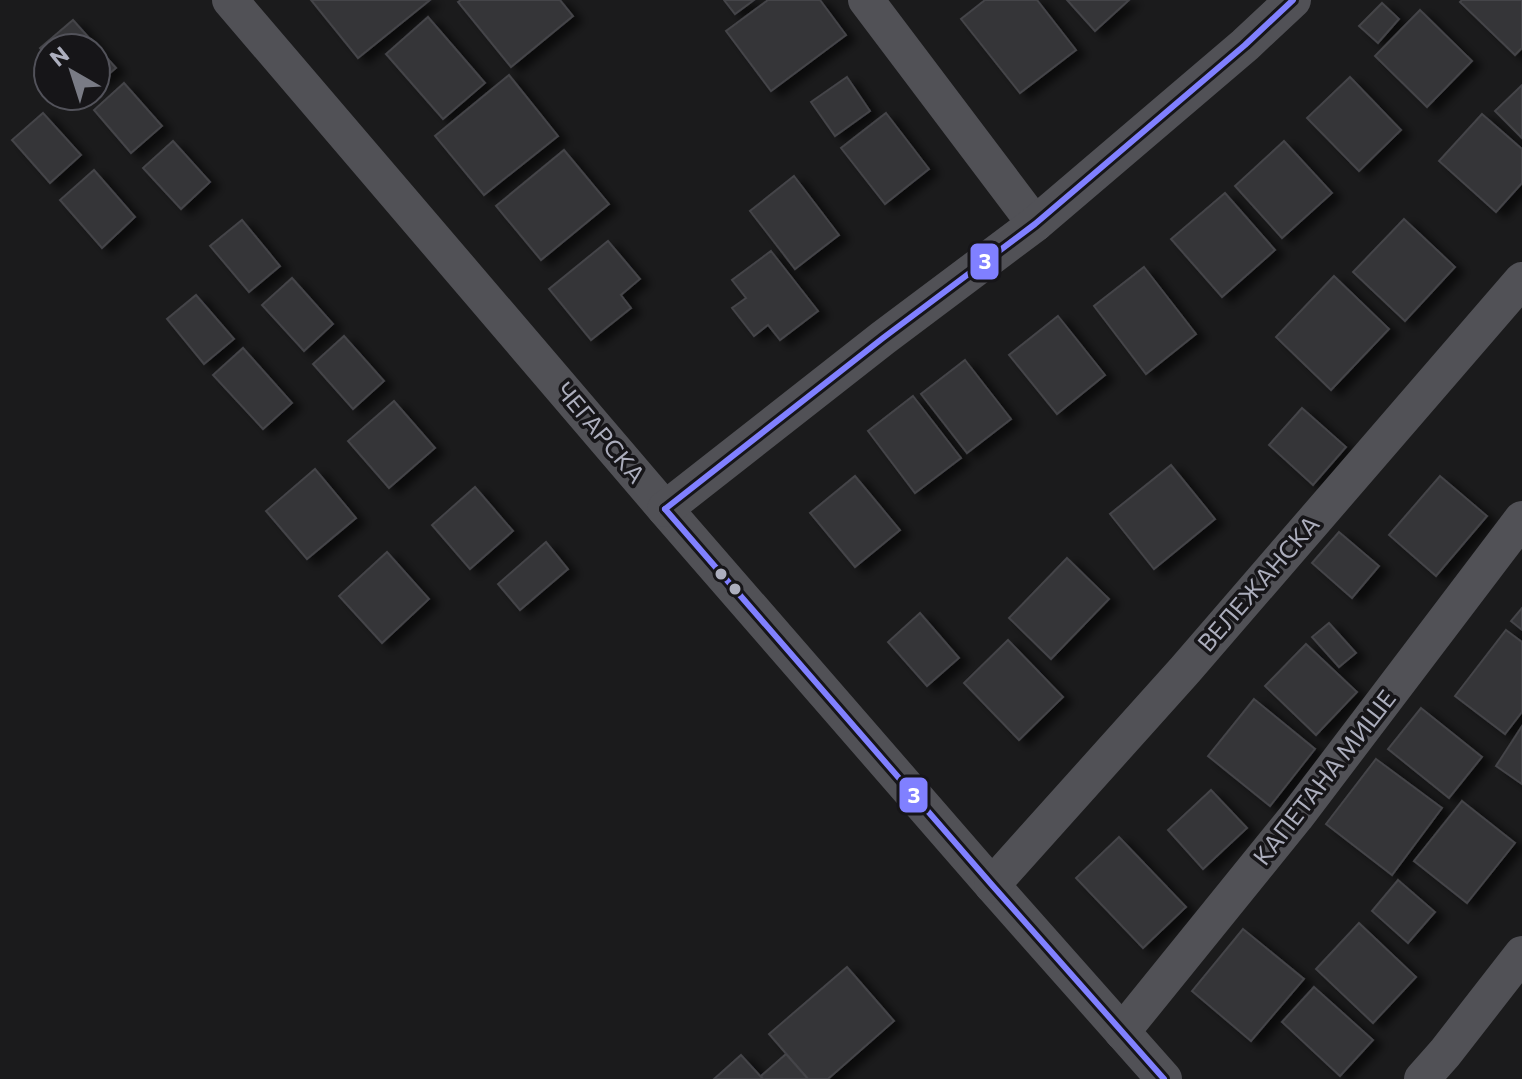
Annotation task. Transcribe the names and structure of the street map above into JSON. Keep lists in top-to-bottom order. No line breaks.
{"streets":{"street":["ЧЕГАРСКА","ВЕЛЕЖАНСКА","КАПЕТАНА МИШЕ"]},"crossings":[["ЧЕГАРСКА","ВЕЛЕЖАНСКА"],["ЧЕГАРСКА","КАПЕТАНА МИШЕ"]],"lines":["transit line 3"],"north":"top left"}
